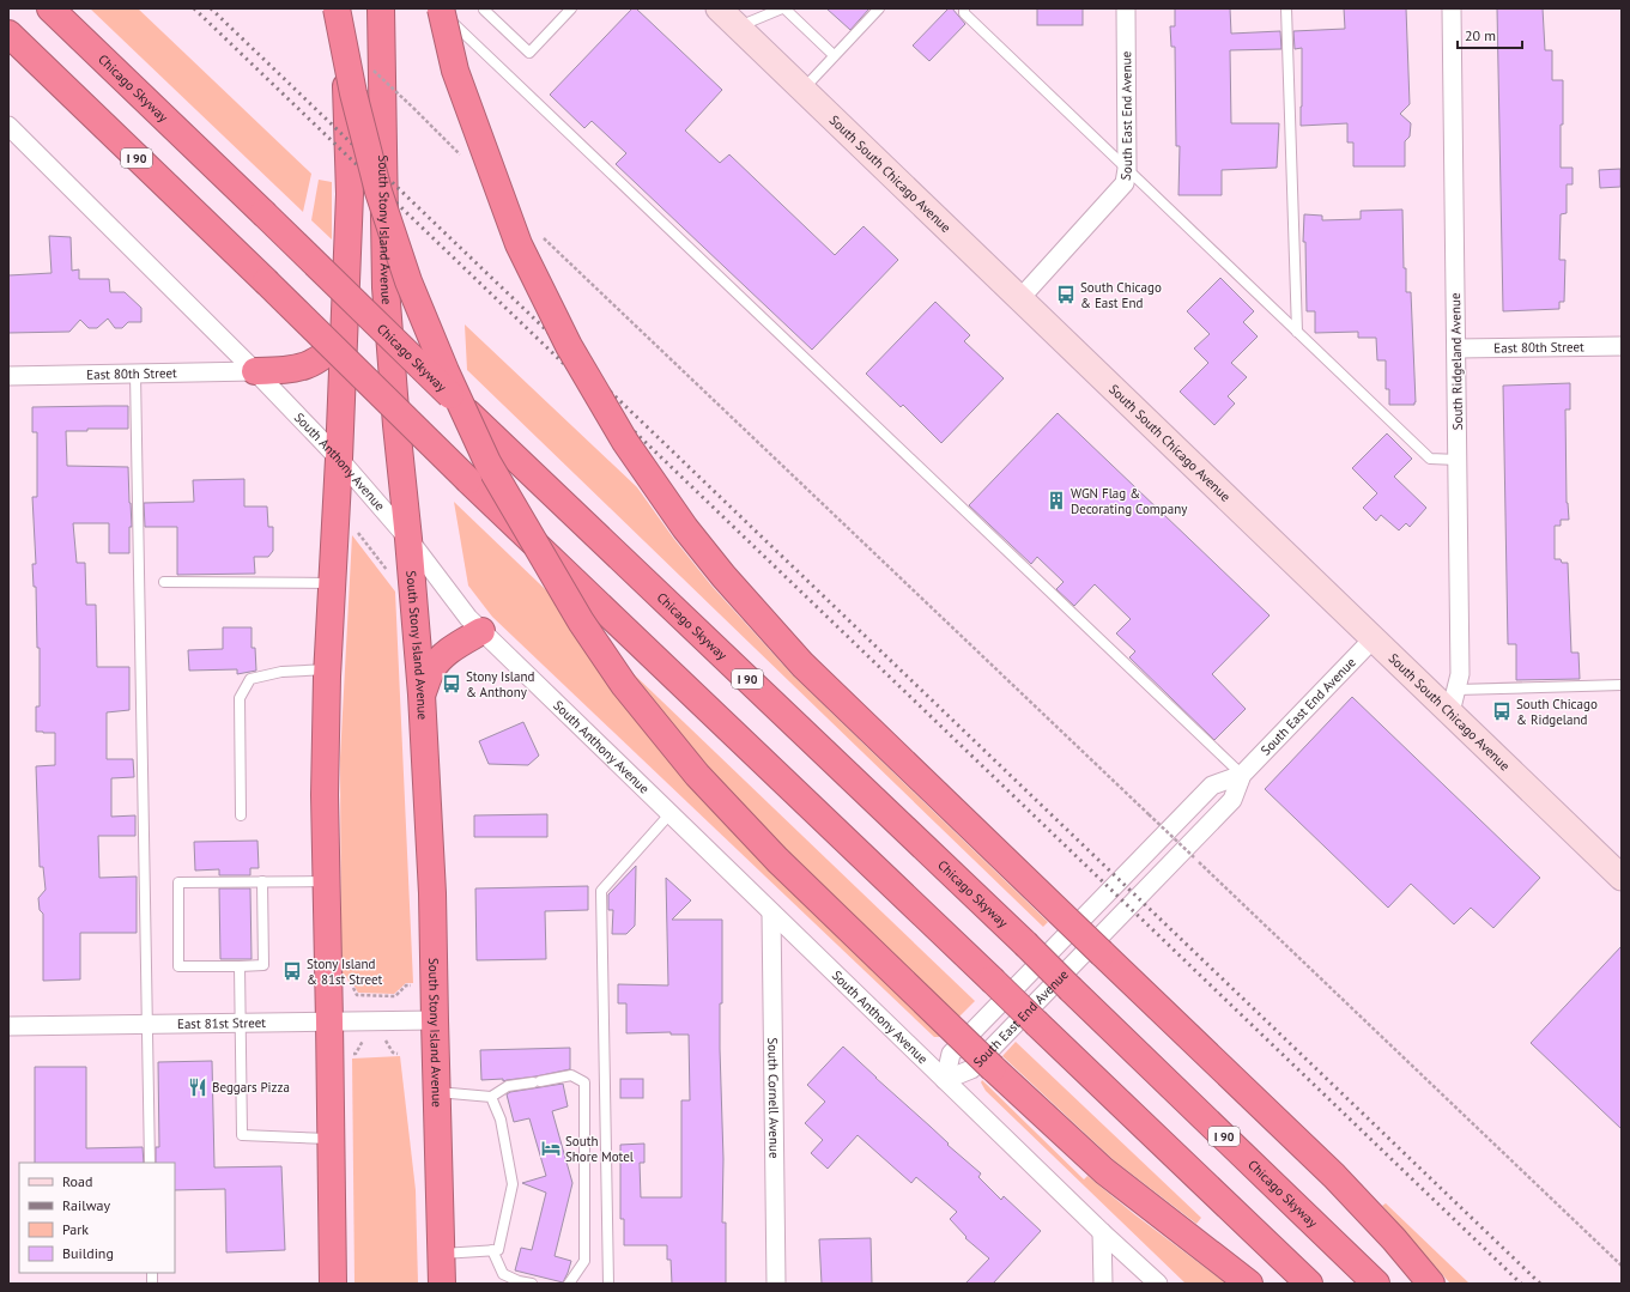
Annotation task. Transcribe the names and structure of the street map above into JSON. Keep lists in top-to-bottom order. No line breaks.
{"streets":{"highway":["Chicago Skyway","I 90","South Stony Island Avenue"],"main road":["South South Chicago Avenue"],"street":["South East End Avenue","East 80th Street","South Ridgeland Avenue","South Anthony Avenue","East 81st Street","South Cornell Avenue"]},"crossings":[["South East End Avenue","South South Chicago Avenue"],["South East End Avenue","South Anthony Avenue"],["South South Chicago Avenue","South Ridgeland Avenue"],["South Stony Island Avenue","South Anthony Avenue"],["South Stony Island Avenue","East 81st Street"],["East 80th Street","South Ridgeland Avenue"],["East 80th Street","South Anthony Avenue"],["South Anthony Avenue","South Cornell Avenue"]],"places":{"bus stop":["South Chicago & East End","Stony Island & Anthony","South Chicago & Ridgeland","Stony Island & 81st Street"],"building":["WGN Flag & Decorating Company"],"restaurant":["Beggars Pizza"],"hotel":["South Shore Motel"]},"legend":["Road","Railway","Park","Building"],"scale_bar":"20 m"}
